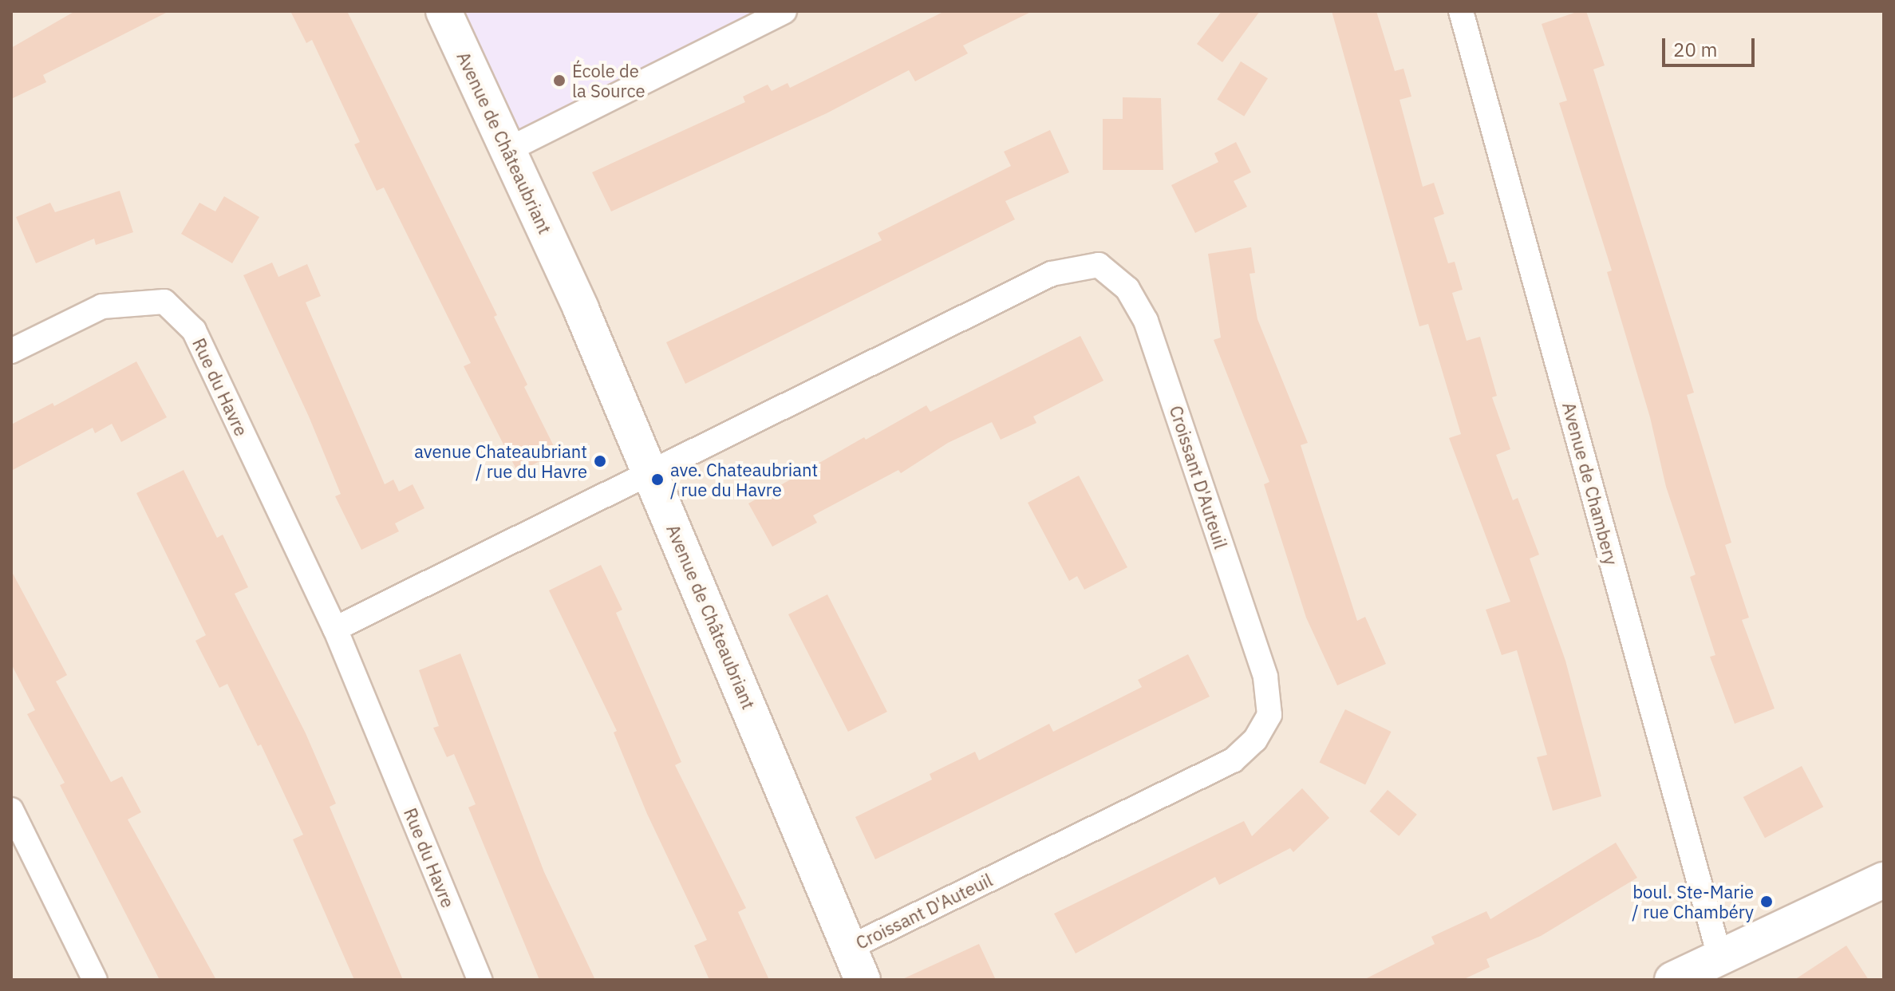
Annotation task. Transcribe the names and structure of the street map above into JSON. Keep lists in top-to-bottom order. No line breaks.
{"streets":{"street":["Avenue de Châteaubriant","Rue du Havre","Croissant D'Auteuil","Avenue de Chambery"]},"crossings":[["Avenue de Châteaubriant","Croissant D'Auteuil"]],"places":["École de la Source","avenue Chateaubriant / rue du Havre","ave. Chateaubriant / rue du Havre","boul. Ste-Marie / rue Chambéry"],"scale_bar":"20 m"}
